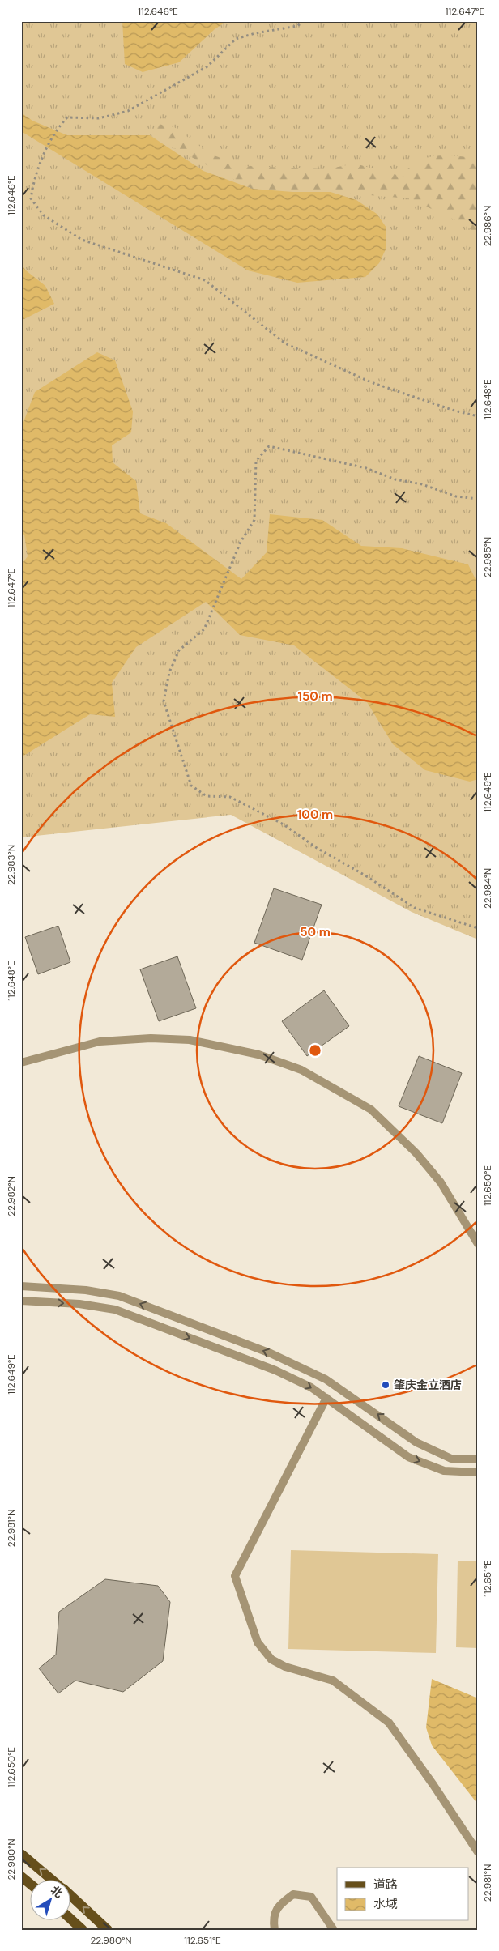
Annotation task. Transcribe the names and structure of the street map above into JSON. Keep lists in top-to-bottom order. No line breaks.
{"places":["肇庆金立酒店"],"legend":["道路","水域"],"north":"top right","coordinates":["112.646°E","112.647°E","22.986°N","112.648°E","22.985°N","112.649°E","22.983°N","22.984°N","112.650°E","22.982°N","22.981°N","112.651°E","22.980°N"],"rings":["150 m","100 m","50 m"]}
